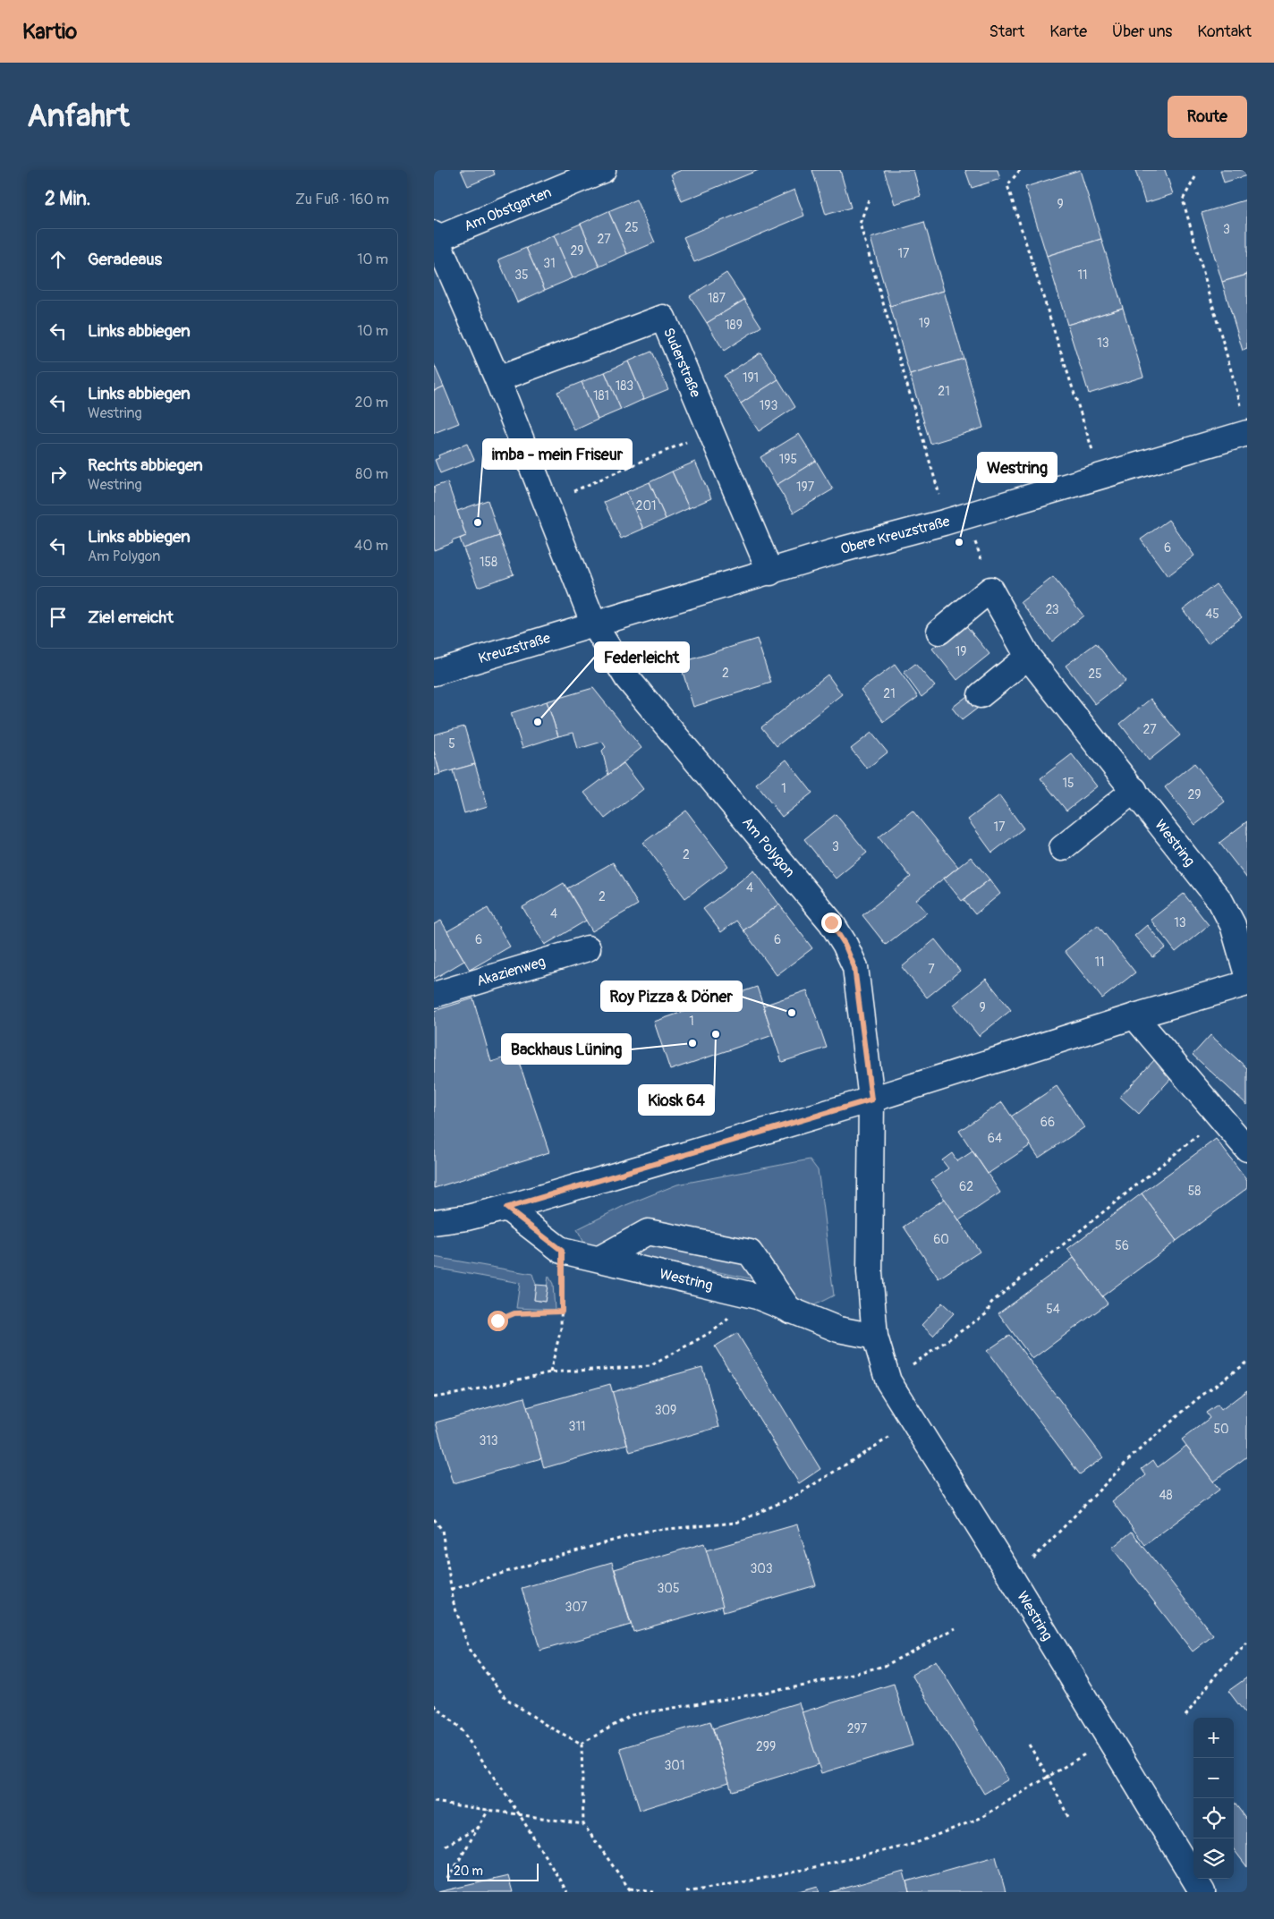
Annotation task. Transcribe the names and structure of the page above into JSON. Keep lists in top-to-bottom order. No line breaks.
{"streets":{"street":["Am Obstgarten","Suderstraße","Obere Kreuzstraße","Kreuzstraße","Westring","Am Polygon","Akazienweg"]},"crossings":[["Suderstraße","Obere Kreuzstraße"],["Obere Kreuzstraße","Kreuzstraße"],["Obere Kreuzstraße","Am Polygon"],["Kreuzstraße","Am Polygon"],["Westring","Am Polygon"]],"places":["imba - mein Friseur","Westring","Federleicht","Roy Pizza & Döner","Kiosk 64","Backhaus Lüning"],"house_numbers":["9","25","3","27","29","17","31","35","11","187","19","189","13","191","183","21","181","193","195","197","201","6","158","23","45","19","2","25","21","27","5","15","1","29","17","3","2","4","2","4","13","6","6","11","7","9","1","66","64","62","58","60","56","54","309","311","50","313","48","303","305","307","297","299","301"],"scale_bar":"20 m","page":{"header":"Kartio","nav":["Start","Karte","Über uns","Kontakt"],"buttons":"Route","title":"Anfahrt","heading":["2 Min.","Zu Fuß · 160 m"],"list":[["Geradeaus","10 m"],["Links abbiegen","10 m"],["Links abbiegen","Westring","20 m"],["Rechts abbiegen","Westring","80 m"],["Links abbiegen","Am Polygon","40 m"],"Ziel erreicht"],"map_buttons":["+","−"],"scale":"20 m"}}
